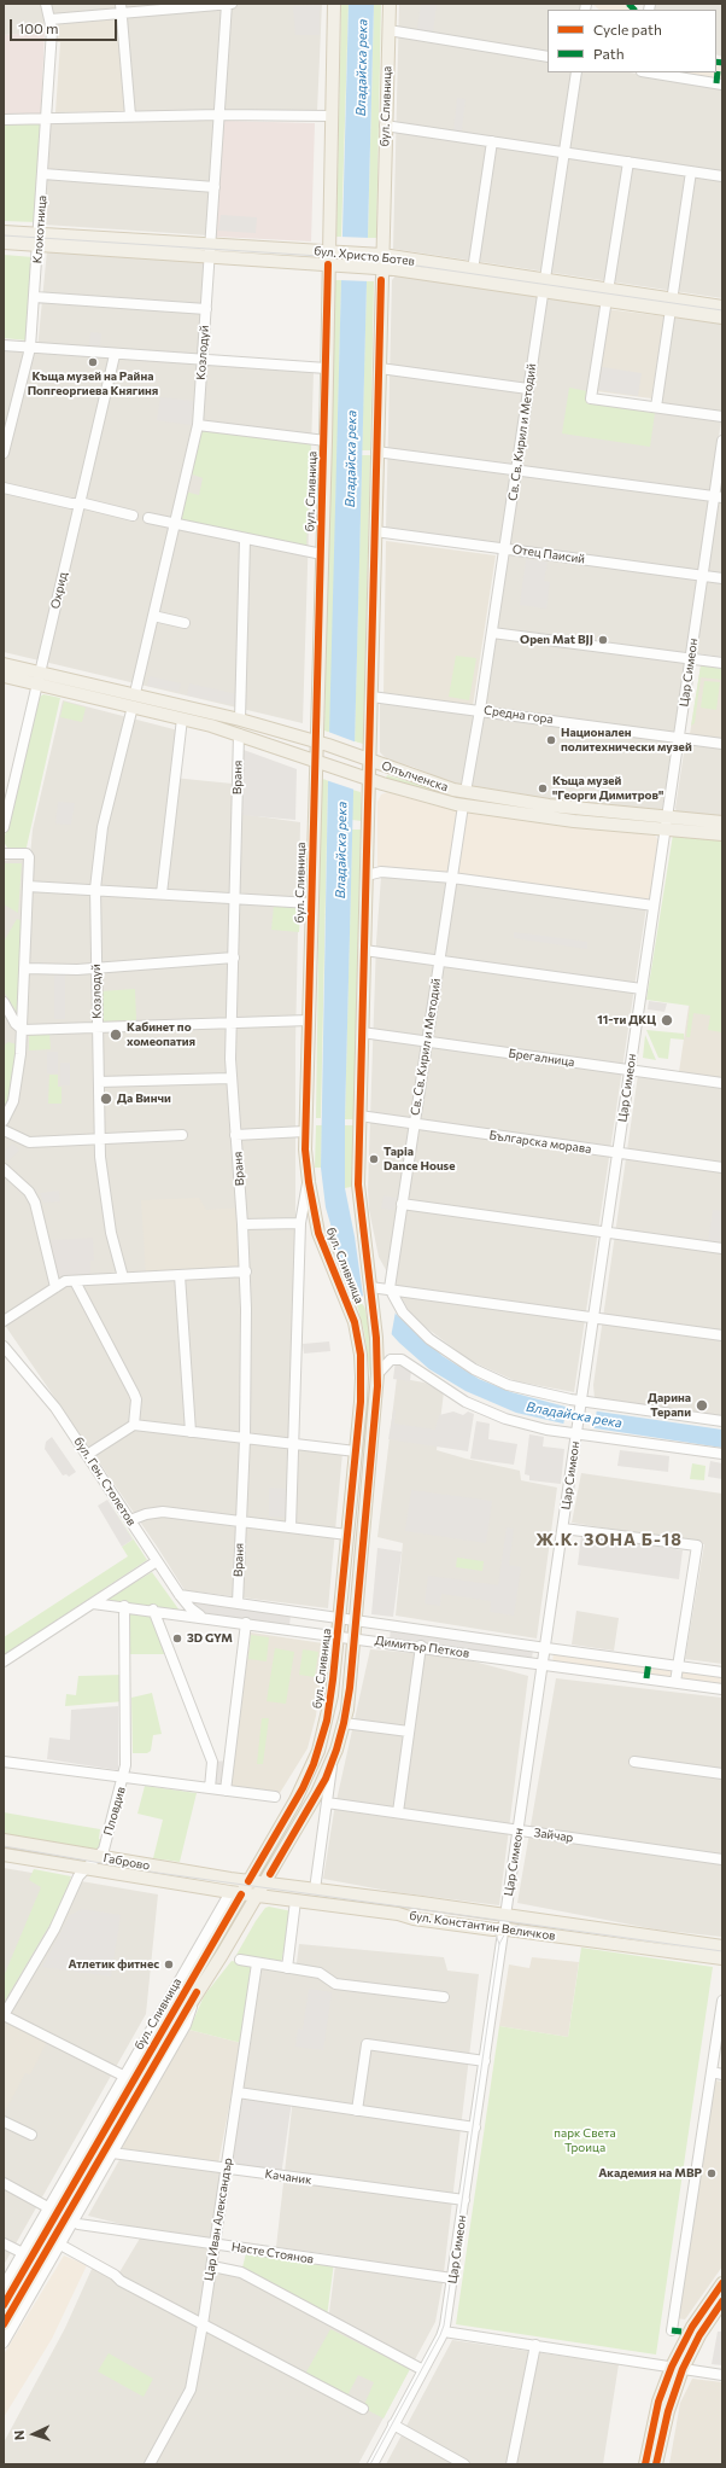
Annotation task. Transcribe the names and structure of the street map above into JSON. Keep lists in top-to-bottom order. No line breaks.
{"streets":{"main road":["бул. Сливница","бул. Христо Ботев","Опълченска","Габрово","бул. Константин Величков"],"street":["Клокотница","Козлодуй","Св. Св. Кирил и Методий","Отец Паисий","Охрид","Цар Симеон","Средна гора","Враня","Брегалница","Българска морава","бул. Ген. Столетов","Димитър Петков","Пловдив","Зайчар","Качаник","Цар Иван Александър","Насте Стоянов"]},"crossings":[["бул. Сливница","бул. Христо Ботев"],["бул. Сливница","Отец Паисий"],["бул. Сливница","Средна гора"],["бул. Сливница","Опълченска"],["бул. Сливница","Брегалница"],["бул. Сливница","Българска морава"],["бул. Сливница","Димитър Петков"],["бул. Сливница","Габрово"],["бул. Сливница","бул. Константин Величков"],["бул. Сливница","Качаник"],["бул. Сливница","Насте Стоянов"],["Клокотница","бул. Христо Ботев"],["бул. Христо Ботев","Козлодуй"],["бул. Христо Ботев","Св. Св. Кирил и Методий"],["Козлодуй","Опълченска"],["Св. Св. Кирил и Методий","Отец Паисий"],["Св. Св. Кирил и Методий","Средна гора"],["Св. Св. Кирил и Методий","Опълченска"],["Св. Св. Кирил и Методий","Брегалница"],["Св. Св. Кирил и Методий","Българска морава"],["Отец Паисий","Цар Симеон"],["Охрид","Опълченска"],["Цар Симеон","Средна гора"],["Цар Симеон","Опълченска"],["Цар Симеон","Брегалница"],["Цар Симеон","Българска морава"],["Цар Симеон","Димитър Петков"],["Цар Симеон","Зайчар"],["Цар Симеон","бул. Константин Величков"],["Цар Симеон","Качаник"],["Цар Симеон","Насте Стоянов"],["Опълченска","Враня"],["Враня","Димитър Петков"],["бул. Ген. Столетов","Димитър Петков"],["Димитър Петков","Пловдив"],["Пловдив","Габрово"],["Габрово","бул. Константин Величков"],["Качаник","Цар Иван Александър"],["Цар Иван Александър","Насте Стоянов"]],"districts":["Ж.К. ЗОНА Б-18"],"water":["Владайска река"],"parks":["парк Света Троица"],"places":["Къща музей на Райна Попгеоргиева Княгиня","Open Mat BJJ","Национален политехнически музей","Къща музей \"Георги Димитров\"","11-ти ДКЦ","Кабинет по хомеопатия","Да Винчи","Tapia Dance House","Дарина Терапи","3D GYM","Атлетик фитнес","Академия на МВР"],"legend":["Cycle path","Path"],"scale_bar":"100 m","north":"left"}
